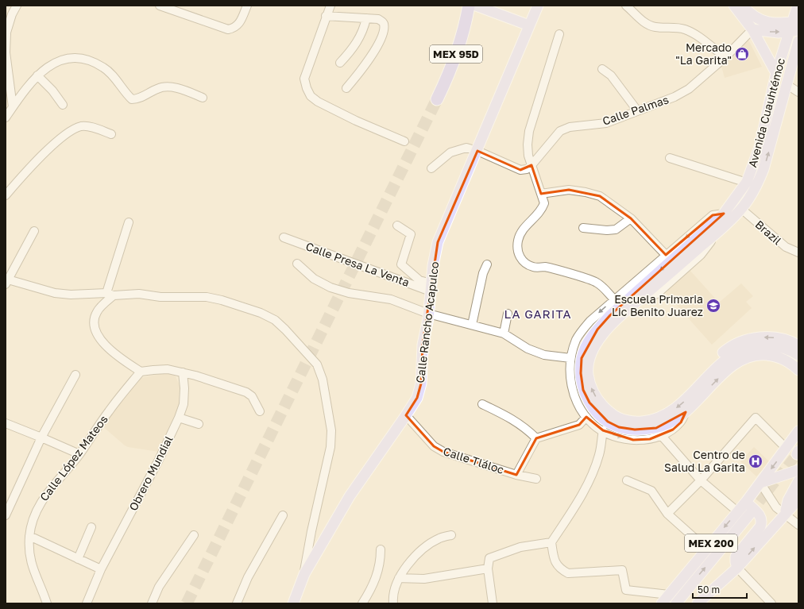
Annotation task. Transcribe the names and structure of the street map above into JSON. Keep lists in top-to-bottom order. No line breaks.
{"streets":{"highway":["MEX 95D"],"main road":["Avenida Cuauhtémoc","Calle Rancho Acapulco","MEX 200"],"street":["Calle Palmas","Brazil","Calle Presa La Venta","Calle López Mateos","Calle Tláloc","Obrero Mundial"]},"crossings":[["Avenida Cuauhtémoc","Brazil"],["Calle Presa La Venta","Calle Rancho Acapulco"],["Calle Rancho Acapulco","Calle Tláloc"]],"districts":["LA GARITA"],"places":{"shop":["Mercado \"La Garita\""],"school or university":["Escuela Primaria Lic Benito Juarez"],"hospital":["Centro de Salud La Garita"]},"scale_bar":"50 m"}
